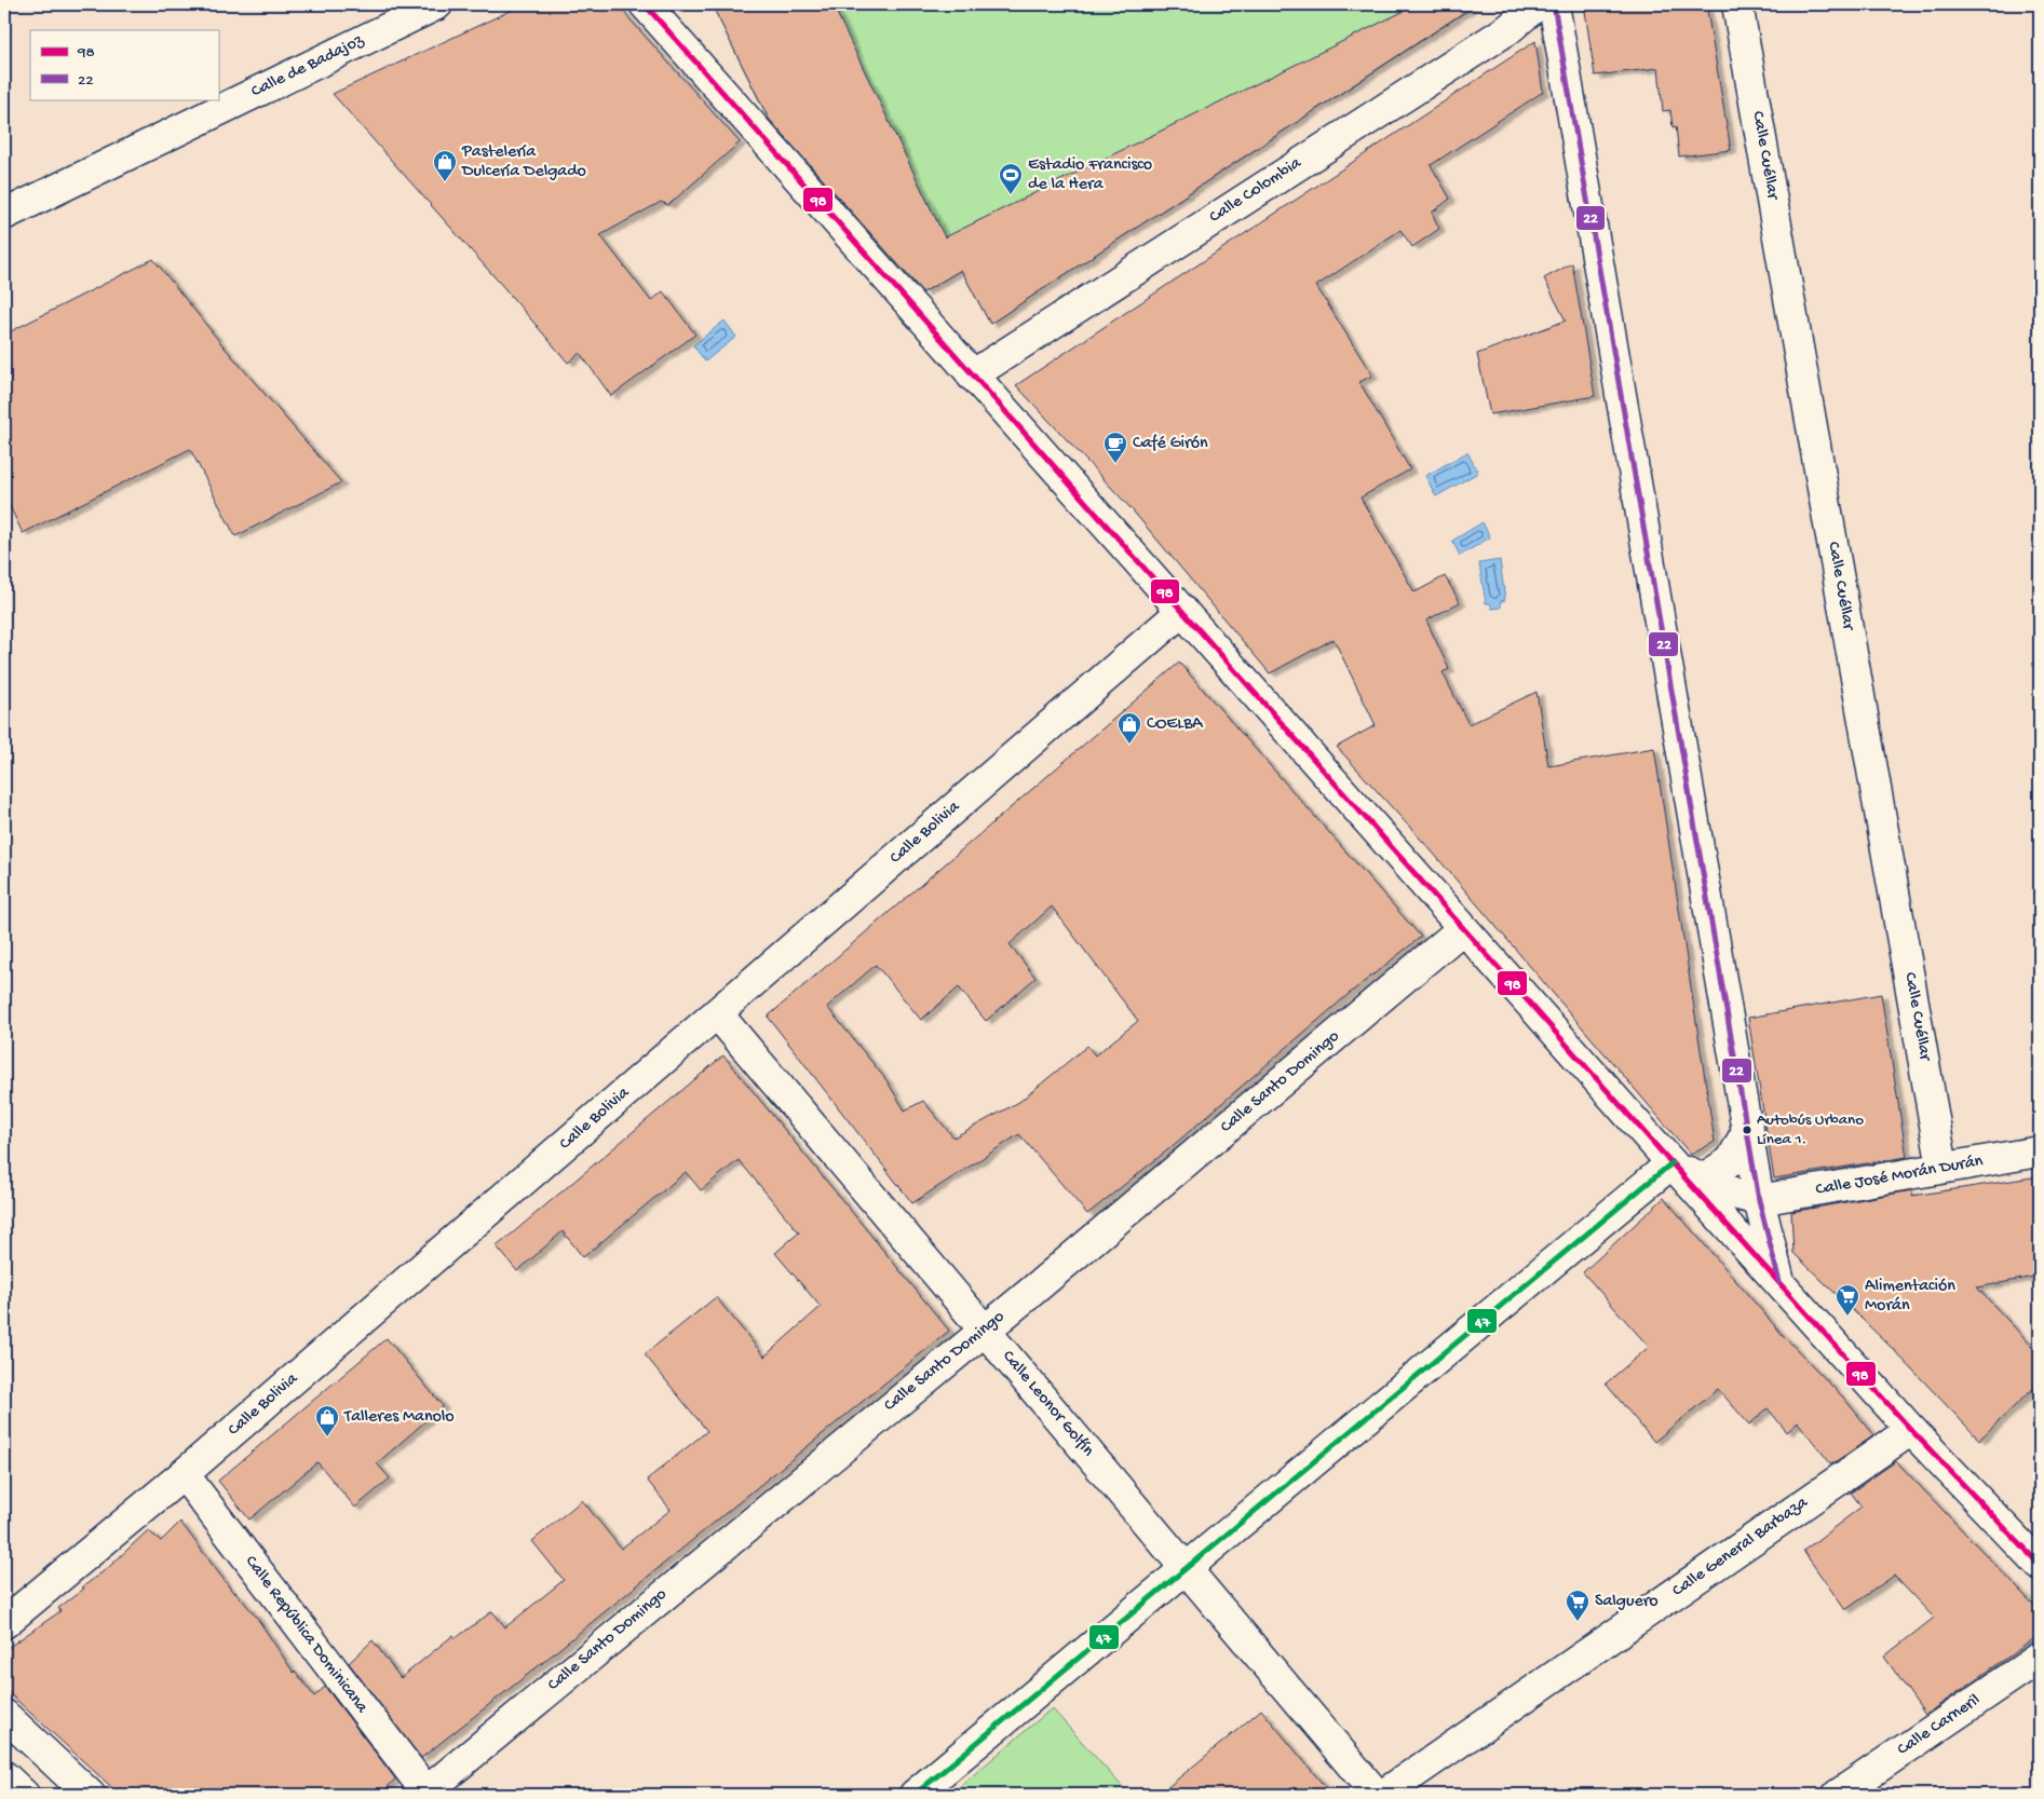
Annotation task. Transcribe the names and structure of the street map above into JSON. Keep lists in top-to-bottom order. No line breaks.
{"streets":{"street":["Calle de Badajoz","Calle Cuéllar","Calle Colombia","Calle Bolivia","Calle Santo Domingo","Calle José Morán Durán","Calle Leonor Golfín","Calle General Barbaza","Calle República Dominicana","Calle Carneril"]},"crossings":[["Calle Cuéllar","Calle José Morán Durán"],["Calle Bolivia","Calle Leonor Golfín"],["Calle Bolivia","Calle República Dominicana"],["Calle Santo Domingo","Calle Leonor Golfín"],["Calle Santo Domingo","Calle República Dominicana"]],"places":{"shop":["Pastelería Dulcería Delgado","COELBA","Talleres Manolo"],"sports":["Estadio Francisco de la Hera"],"cafe":["Café Girón"],"other":["Autobús Urbano Línea 1."],"supermarket":["Alimentación Morán","Salguero"]},"lines":["transit line 98","transit line 22","transit line 47"],"legend":["98","22"]}
